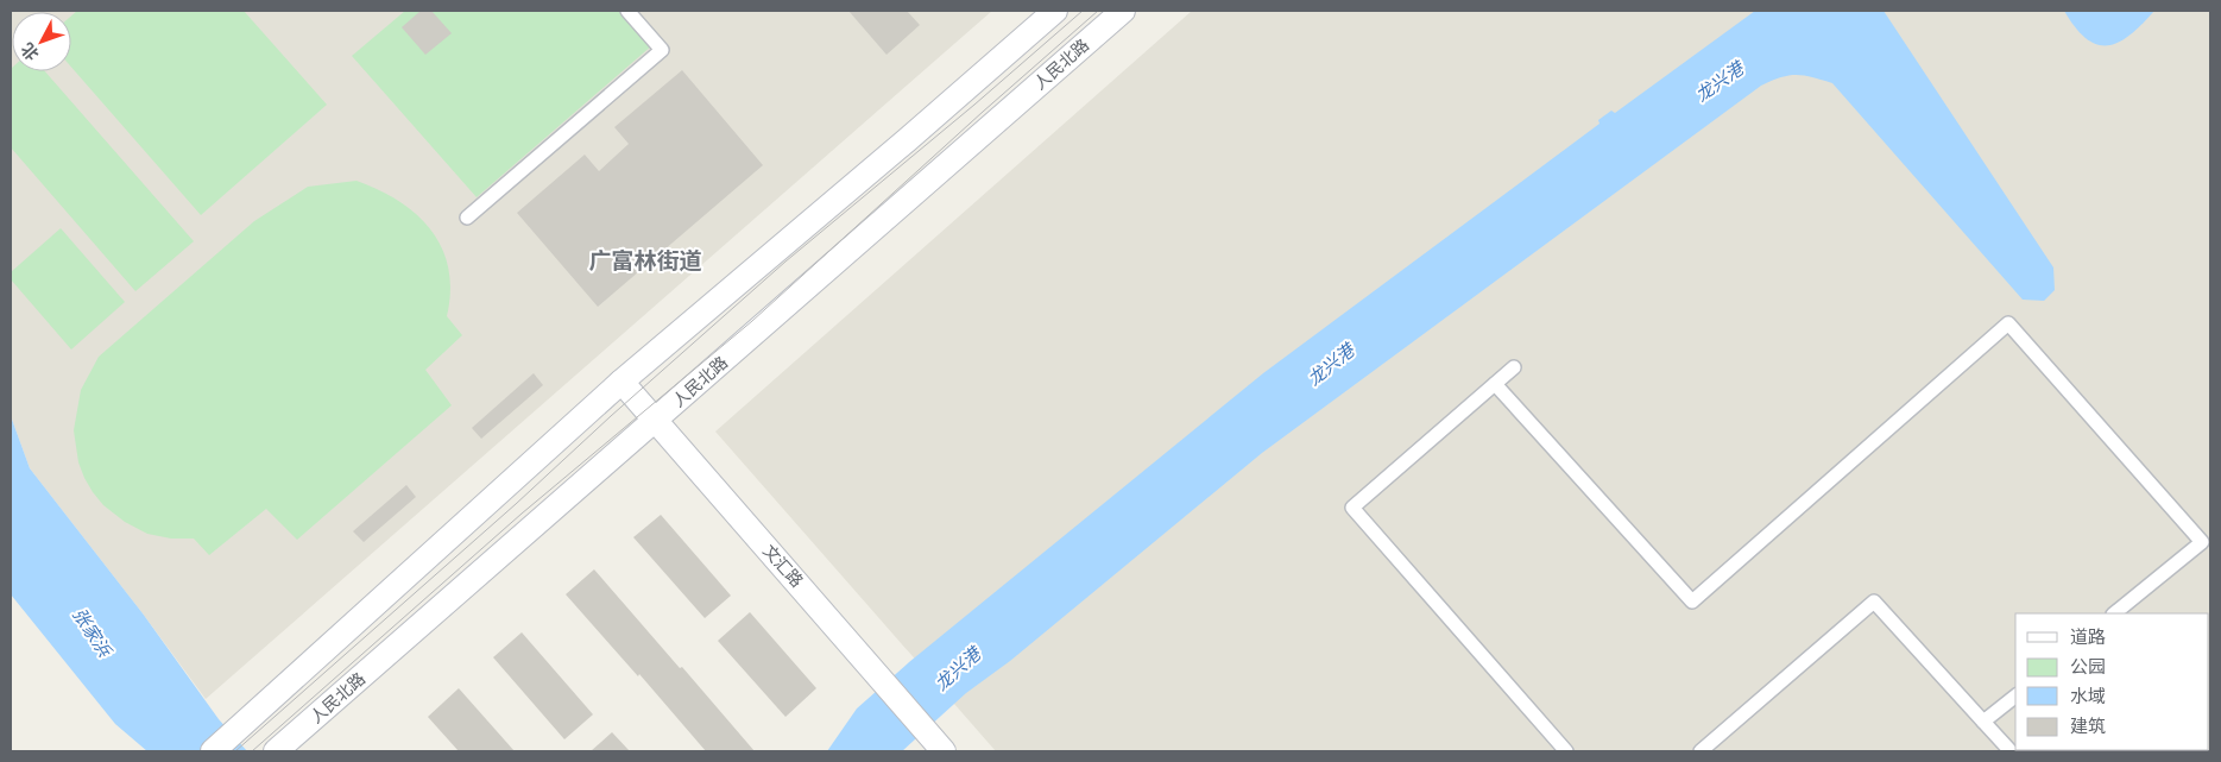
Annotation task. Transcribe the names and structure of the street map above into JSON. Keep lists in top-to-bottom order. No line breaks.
{"streets":{"main road":["人民北路","文汇路"]},"crossings":[["人民北路","文汇路"]],"districts":["广富林街道"],"water":["龙兴港","张家浜"],"legend":["道路","公园","水域","建筑"],"north":"bottom left"}
